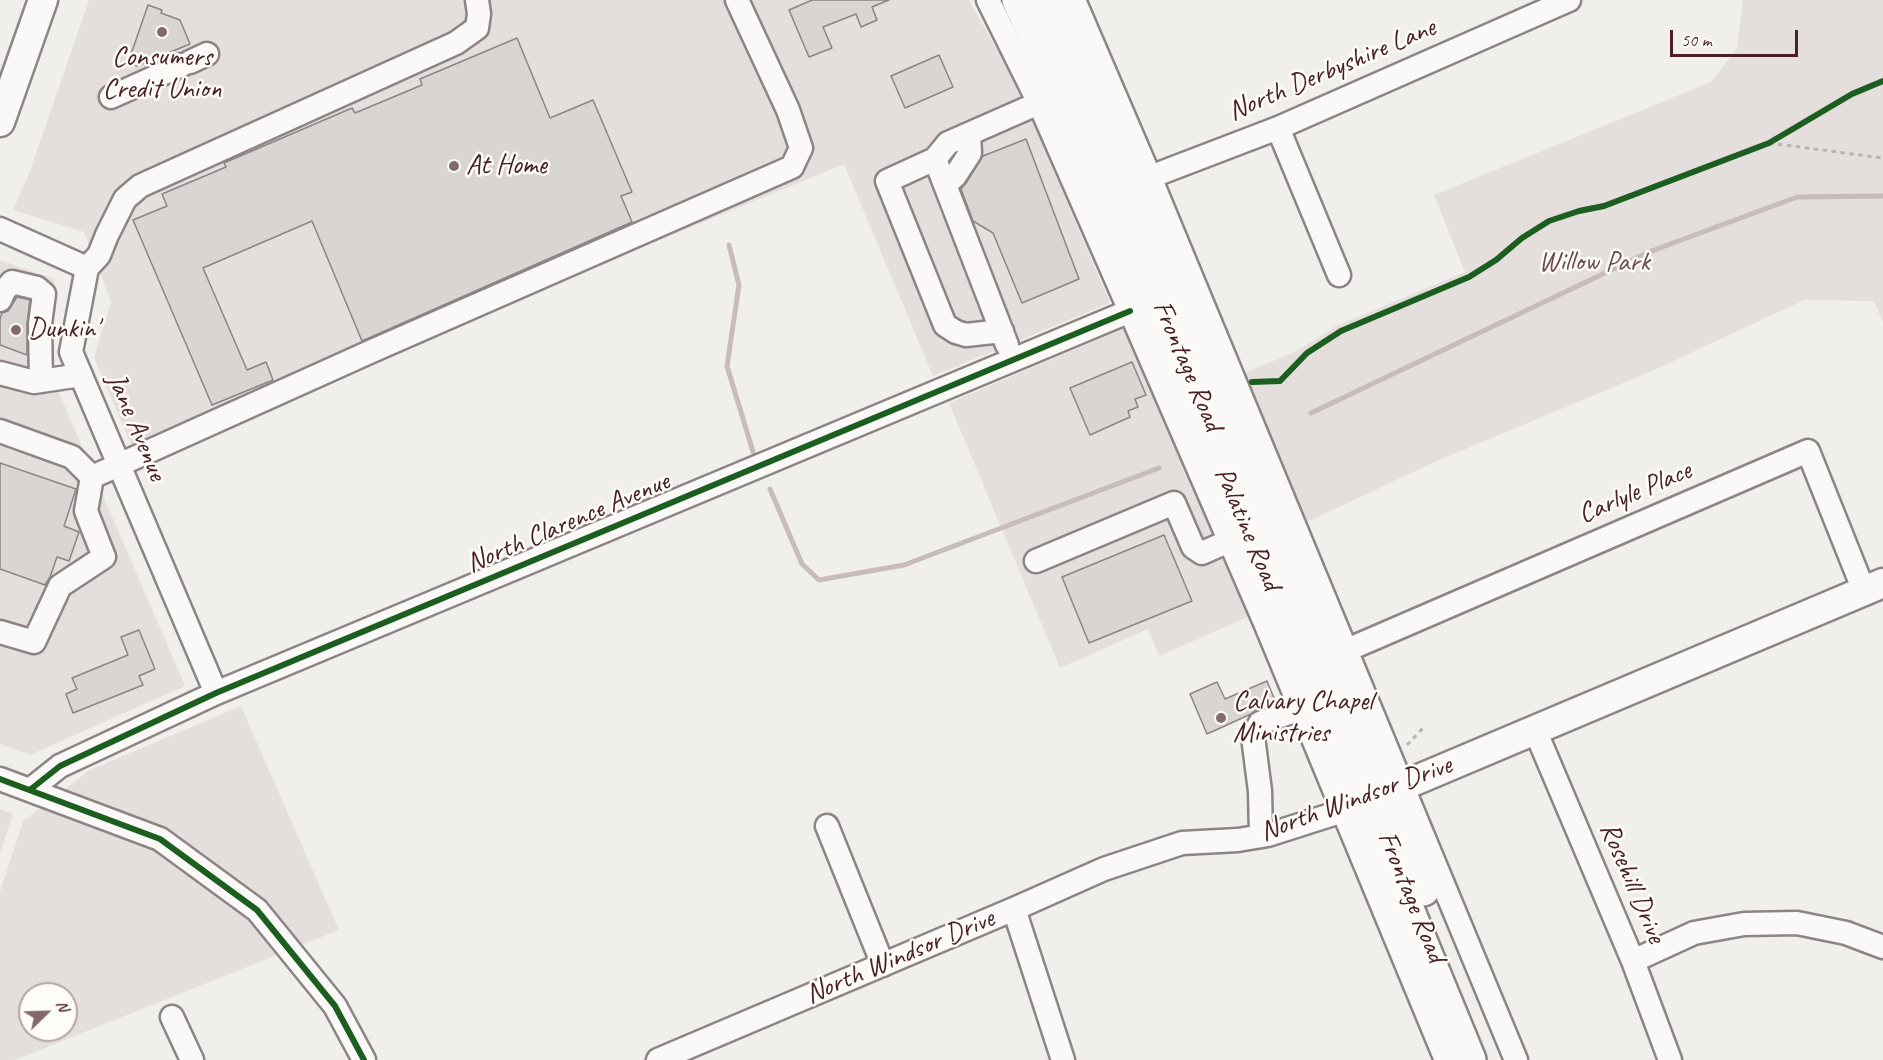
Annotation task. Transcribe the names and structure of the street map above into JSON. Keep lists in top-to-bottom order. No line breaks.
{"streets":{"highway":["Palatine Road"],"main road":["North Windsor Drive"],"street":["North Derbyshire Lane","Frontage Road","Jane Avenue","Carlyle Place","North Clarence Avenue","Rosehill Drive"]},"crossings":[["North Derbyshire Lane","Frontage Road"],["Frontage Road","Carlyle Place"],["Frontage Road","North Clarence Avenue"],["Frontage Road","Palatine Road"],["Frontage Road","North Windsor Drive"],["Jane Avenue","North Clarence Avenue"],["Carlyle Place","North Windsor Drive"],["Palatine Road","North Windsor Drive"],["North Windsor Drive","Rosehill Drive"]],"parks":["Willow Park"],"places":["Consumers Credit Union","At Home","Dunkin'","Calvary Chapel Ministries"],"scale_bar":"50 m","north":"top right"}
